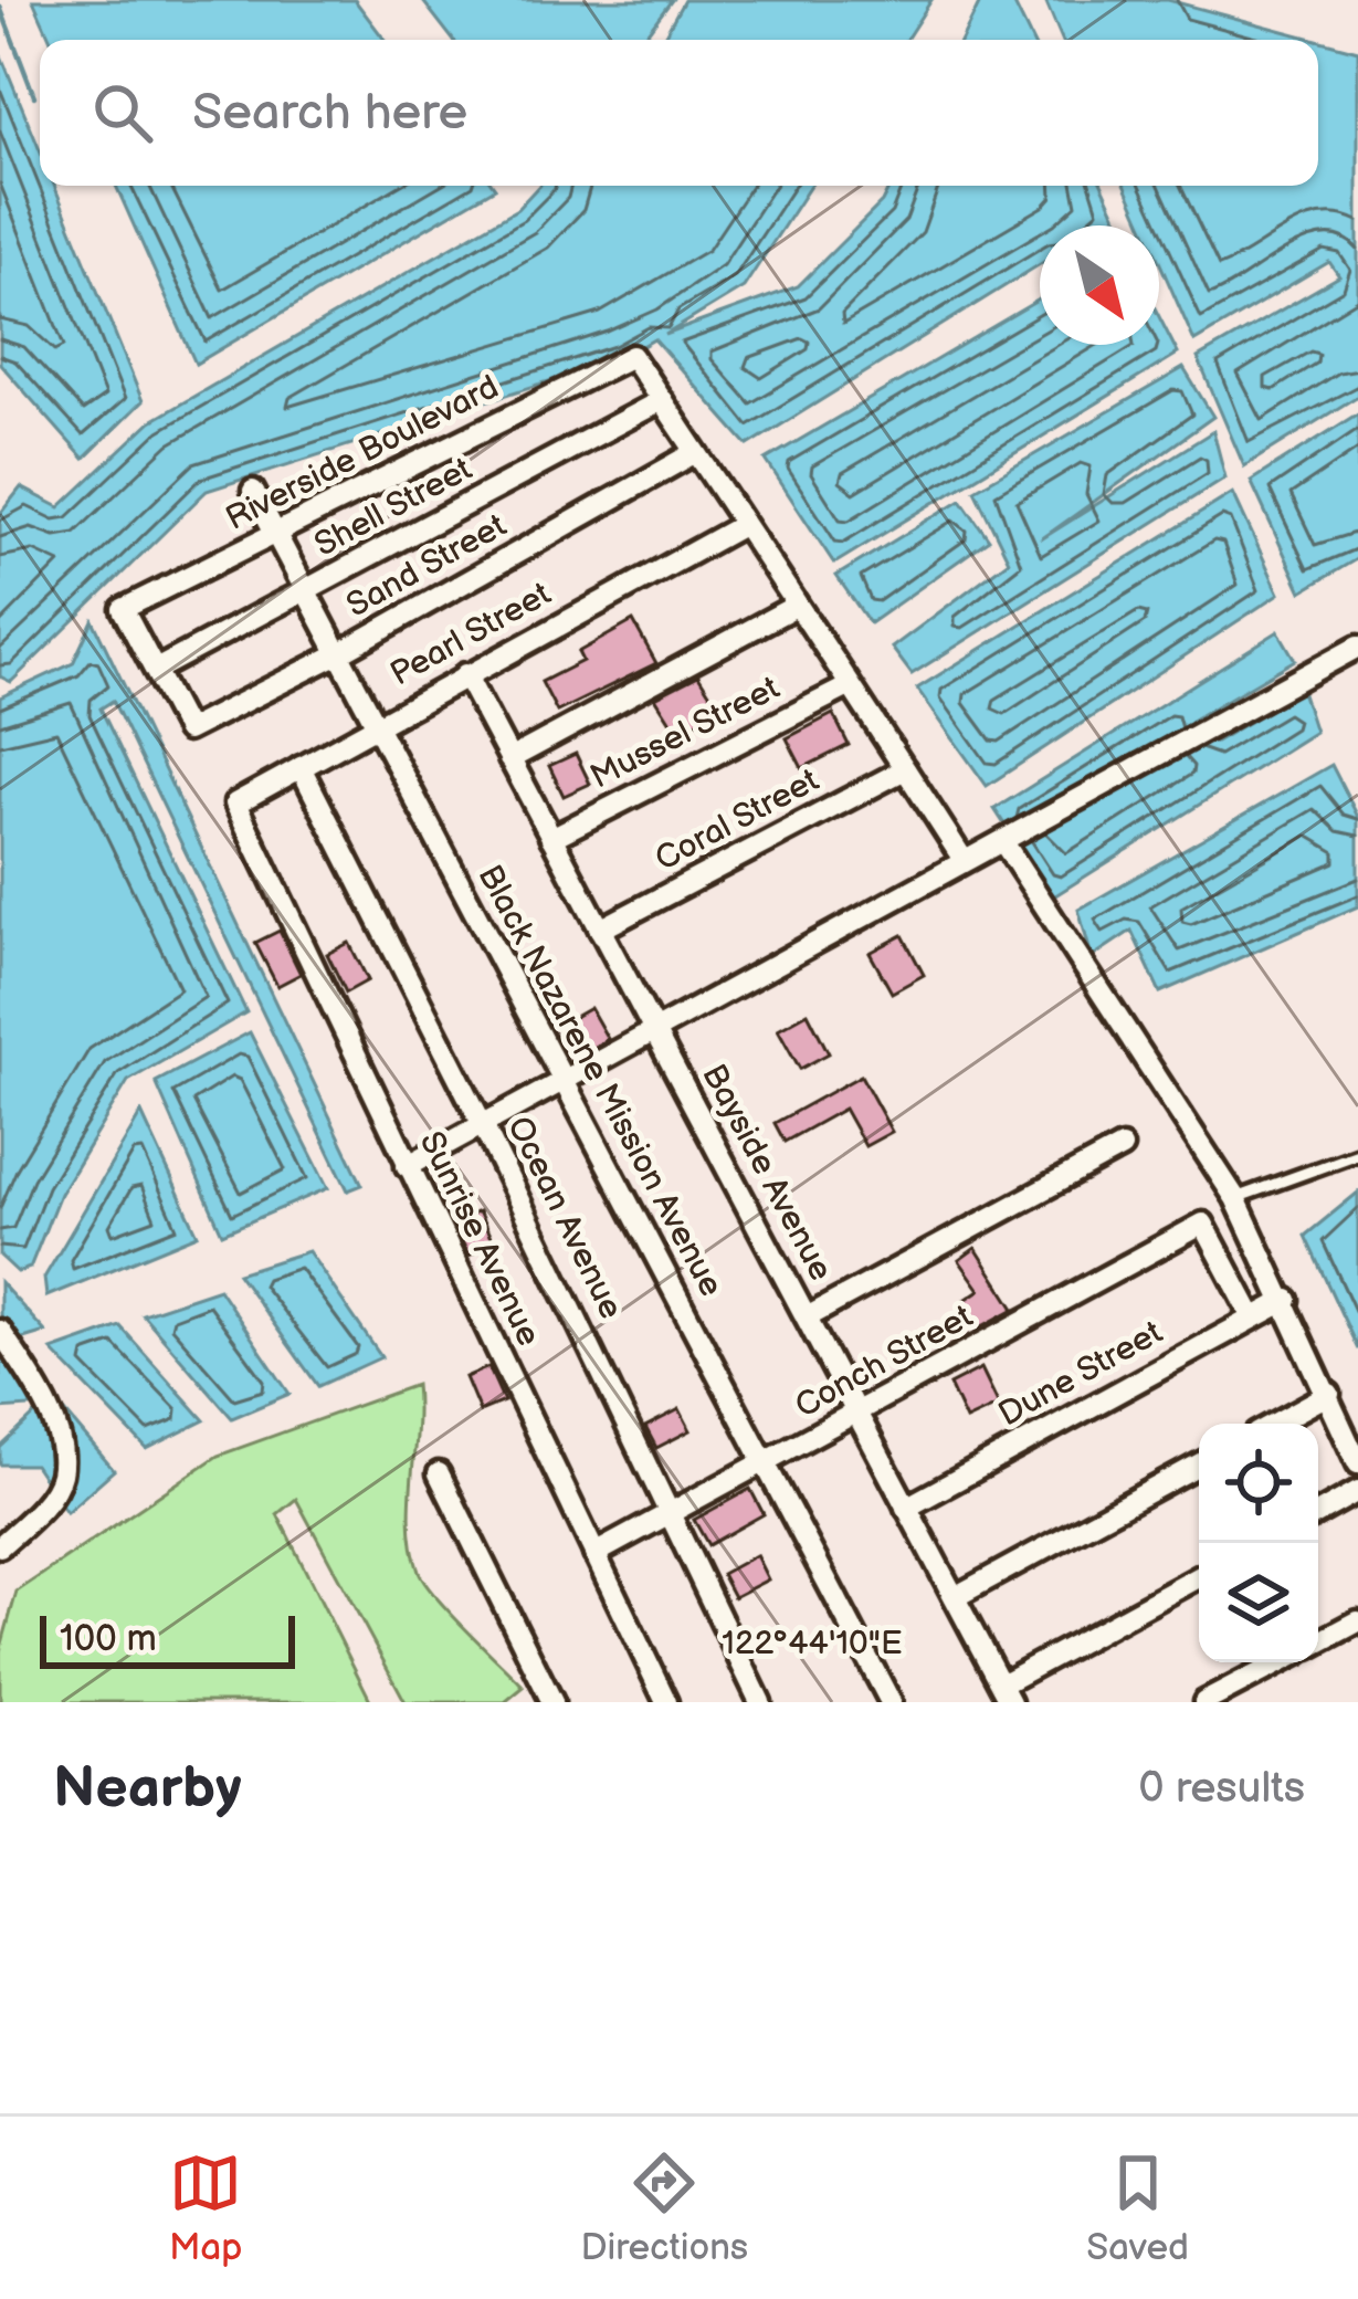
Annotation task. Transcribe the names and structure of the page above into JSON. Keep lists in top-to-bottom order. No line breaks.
{"streets":{"street":["Riverside Boulevard","Shell Street","Sand Street","Pearl Street","Mussel Street","Coral Street","Black Nazarene Mission Avenue","Bayside Avenue","Ocean Avenue","Sunrise Avenue","Conch Street","Dune Street"]},"crossings":[["Riverside Boulevard","Shell Street"],["Riverside Boulevard","Sand Street"],["Riverside Boulevard","Black Nazarene Mission Avenue"],["Shell Street","Sand Street"],["Shell Street","Black Nazarene Mission Avenue"],["Sand Street","Black Nazarene Mission Avenue"],["Pearl Street","Black Nazarene Mission Avenue"],["Pearl Street","Bayside Avenue"],["Pearl Street","Ocean Avenue"],["Pearl Street","Sunrise Avenue"],["Mussel Street","Bayside Avenue"],["Coral Street","Bayside Avenue"],["Black Nazarene Mission Avenue","Conch Street"],["Bayside Avenue","Conch Street"],["Bayside Avenue","Dune Street"],["Ocean Avenue","Conch Street"],["Sunrise Avenue","Conch Street"],["Conch Street","Dune Street"]],"scale_bar":"100 m","north":"bottom right","page":{"search":"Search here","scale":"100 m","heading":["Nearby","0 results"],"nav":["Map","Directions","Saved"]},"coordinates":["122°44'10\"E"]}
